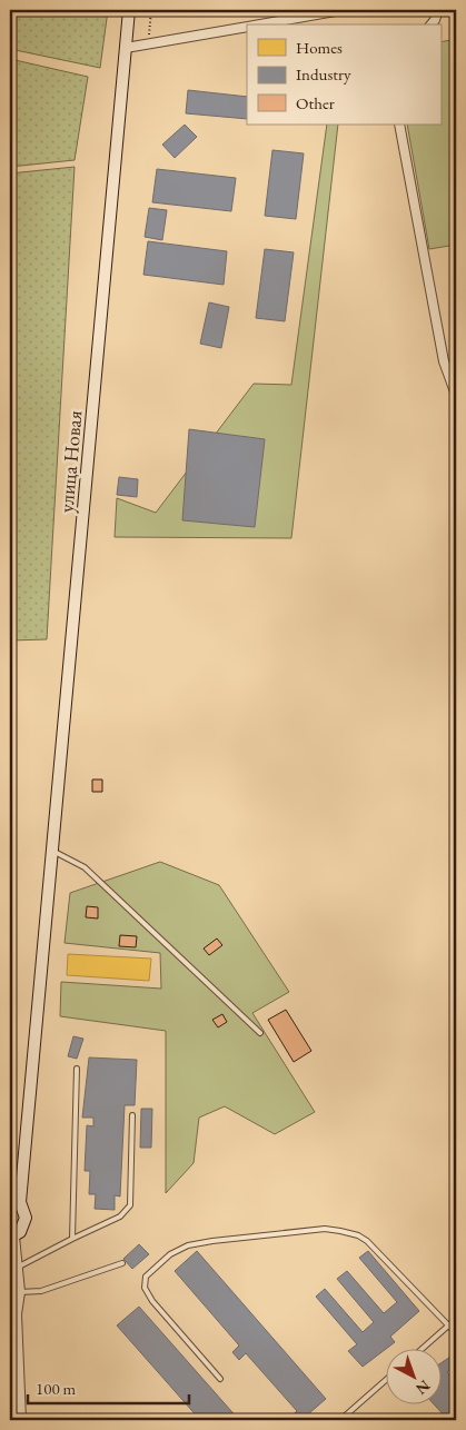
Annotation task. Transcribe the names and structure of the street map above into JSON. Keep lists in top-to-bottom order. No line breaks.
{"streets":{"street":["улица Новая"]},"legend":["Homes","Industry","Other"],"scale_bar":"100 m","north":"bottom right"}
